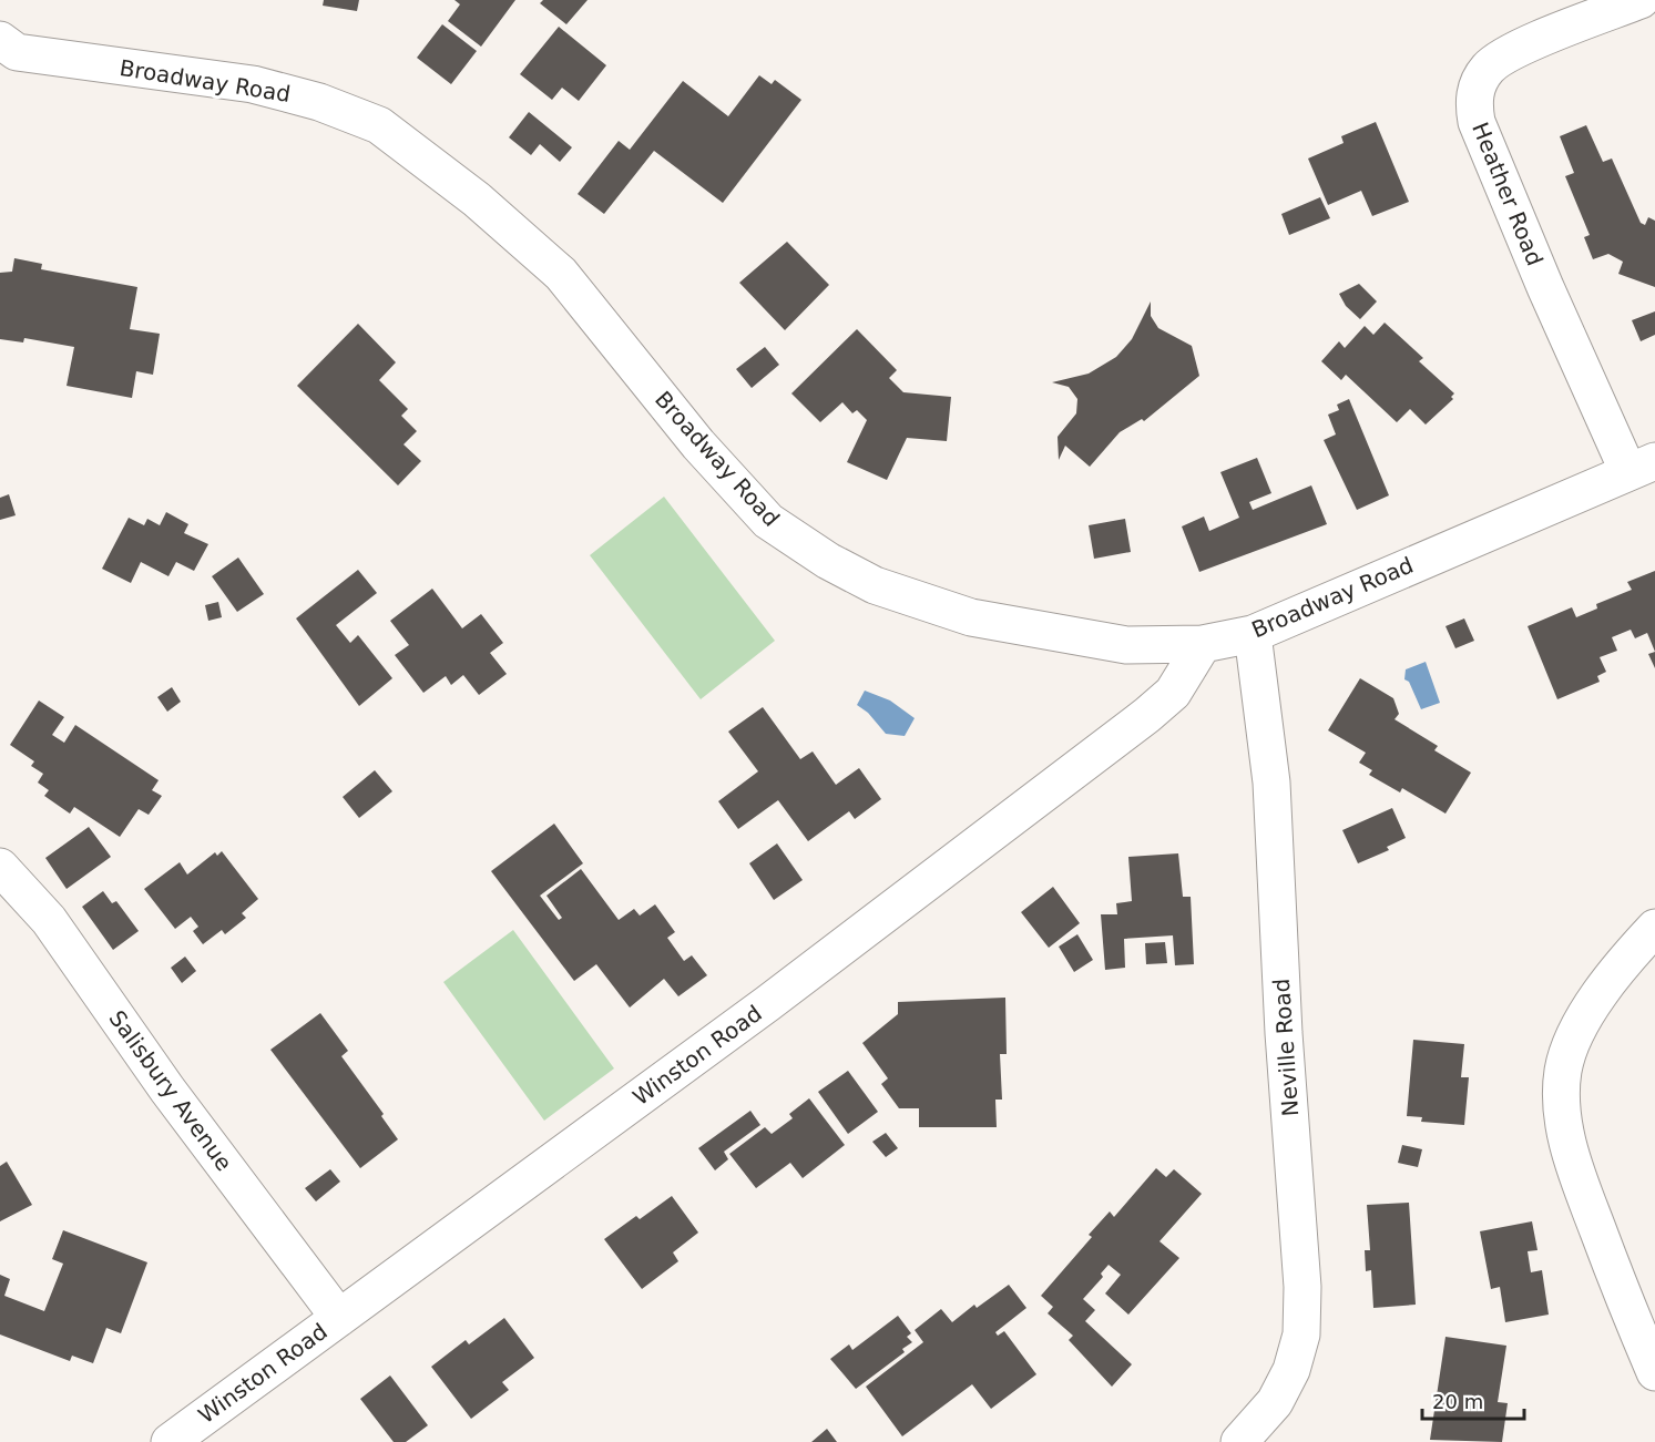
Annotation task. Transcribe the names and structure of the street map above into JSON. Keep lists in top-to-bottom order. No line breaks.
{"streets":{"street":["Broadway Road","Heather Road","Neville Road","Winston Road","Salisbury Avenue"]},"crossings":[["Broadway Road","Heather Road"],["Broadway Road","Neville Road"],["Broadway Road","Winston Road"],["Winston Road","Salisbury Avenue"]],"scale_bar":"20 m"}
